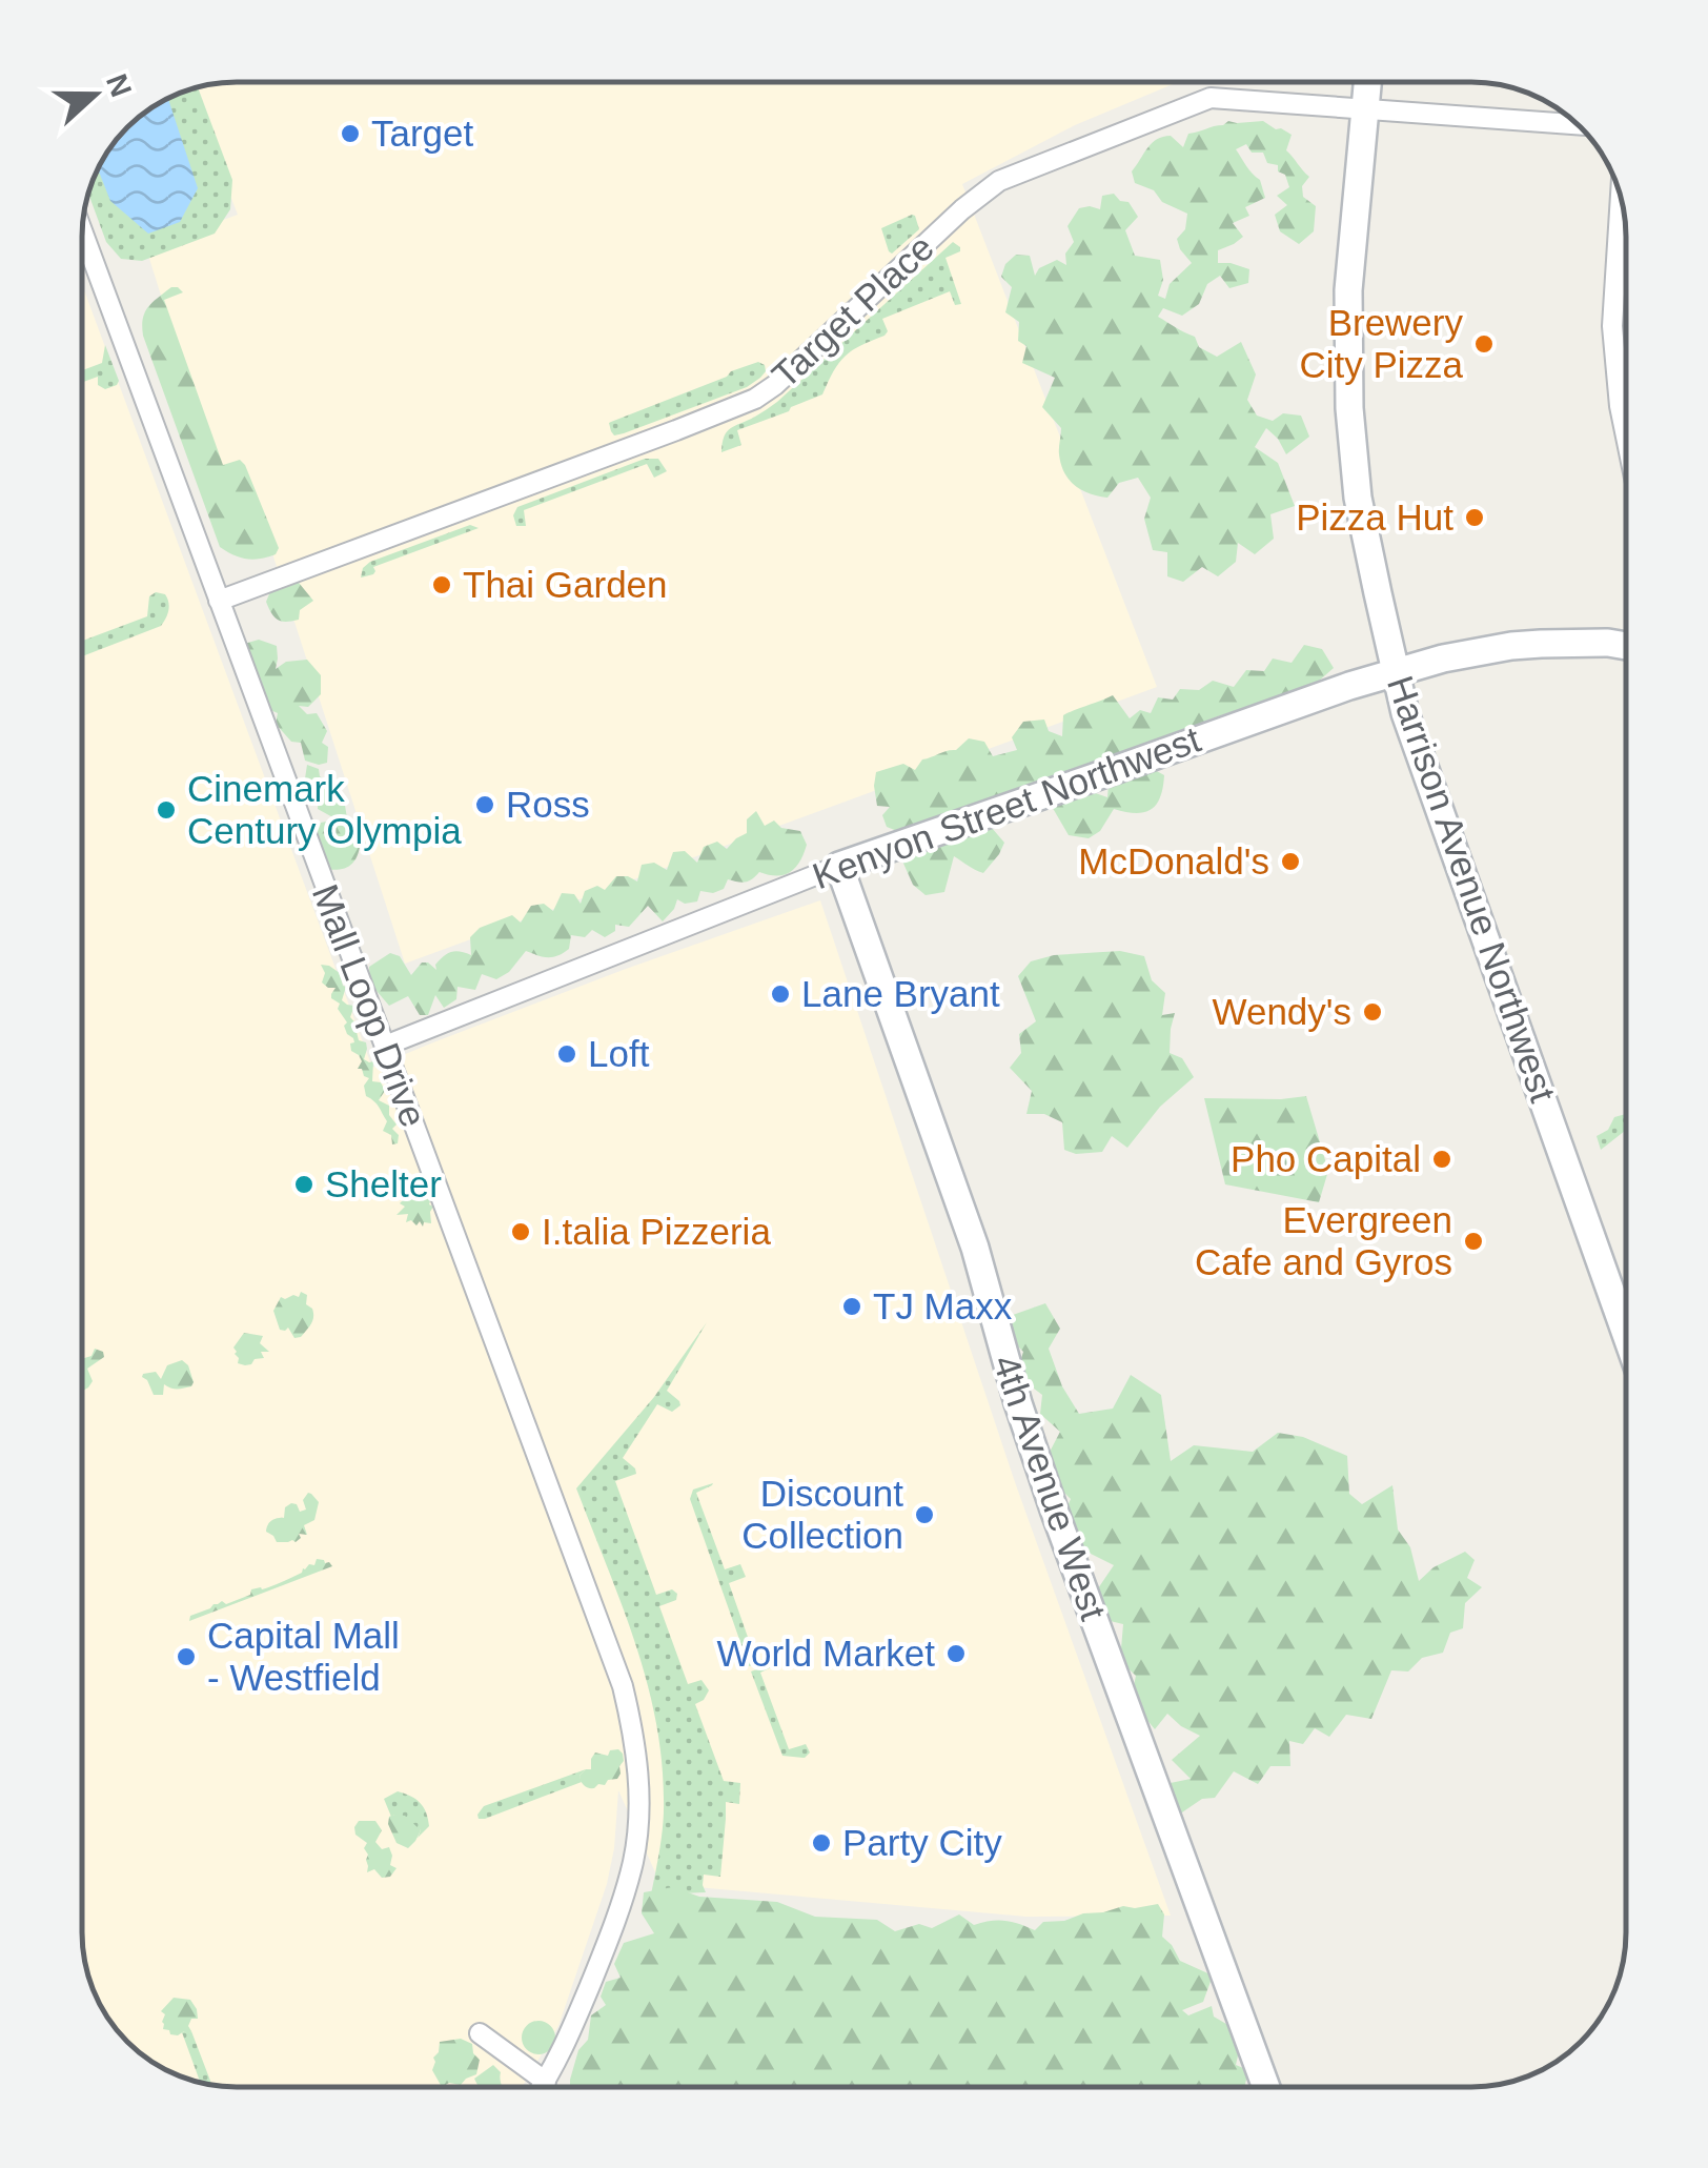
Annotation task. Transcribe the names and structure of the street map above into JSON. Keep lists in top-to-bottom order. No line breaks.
{"streets":{"street":["Target Place","Kenyon Street Northwest","Harrison Avenue Northwest","Mall Loop Drive","4th Avenue West"]},"crossings":[["Target Place","Harrison Avenue Northwest"],["Target Place","Mall Loop Drive"],["Kenyon Street Northwest","Harrison Avenue Northwest"],["Kenyon Street Northwest","Mall Loop Drive"],["Kenyon Street Northwest","4th Avenue West"]],"places":["Target","Brewery City Pizza","Pizza Hut","Thai Garden","Ross","Cinemark Century Olympia","McDonald's","Lane Bryant","Wendy's","Loft","Pho Capital","Shelter","I.talia Pizzeria","Evergreen Cafe and Gyros","TJ Maxx","Discount Collection","World Market","Capital Mall - Westfield","Party City"],"north":"right"}
